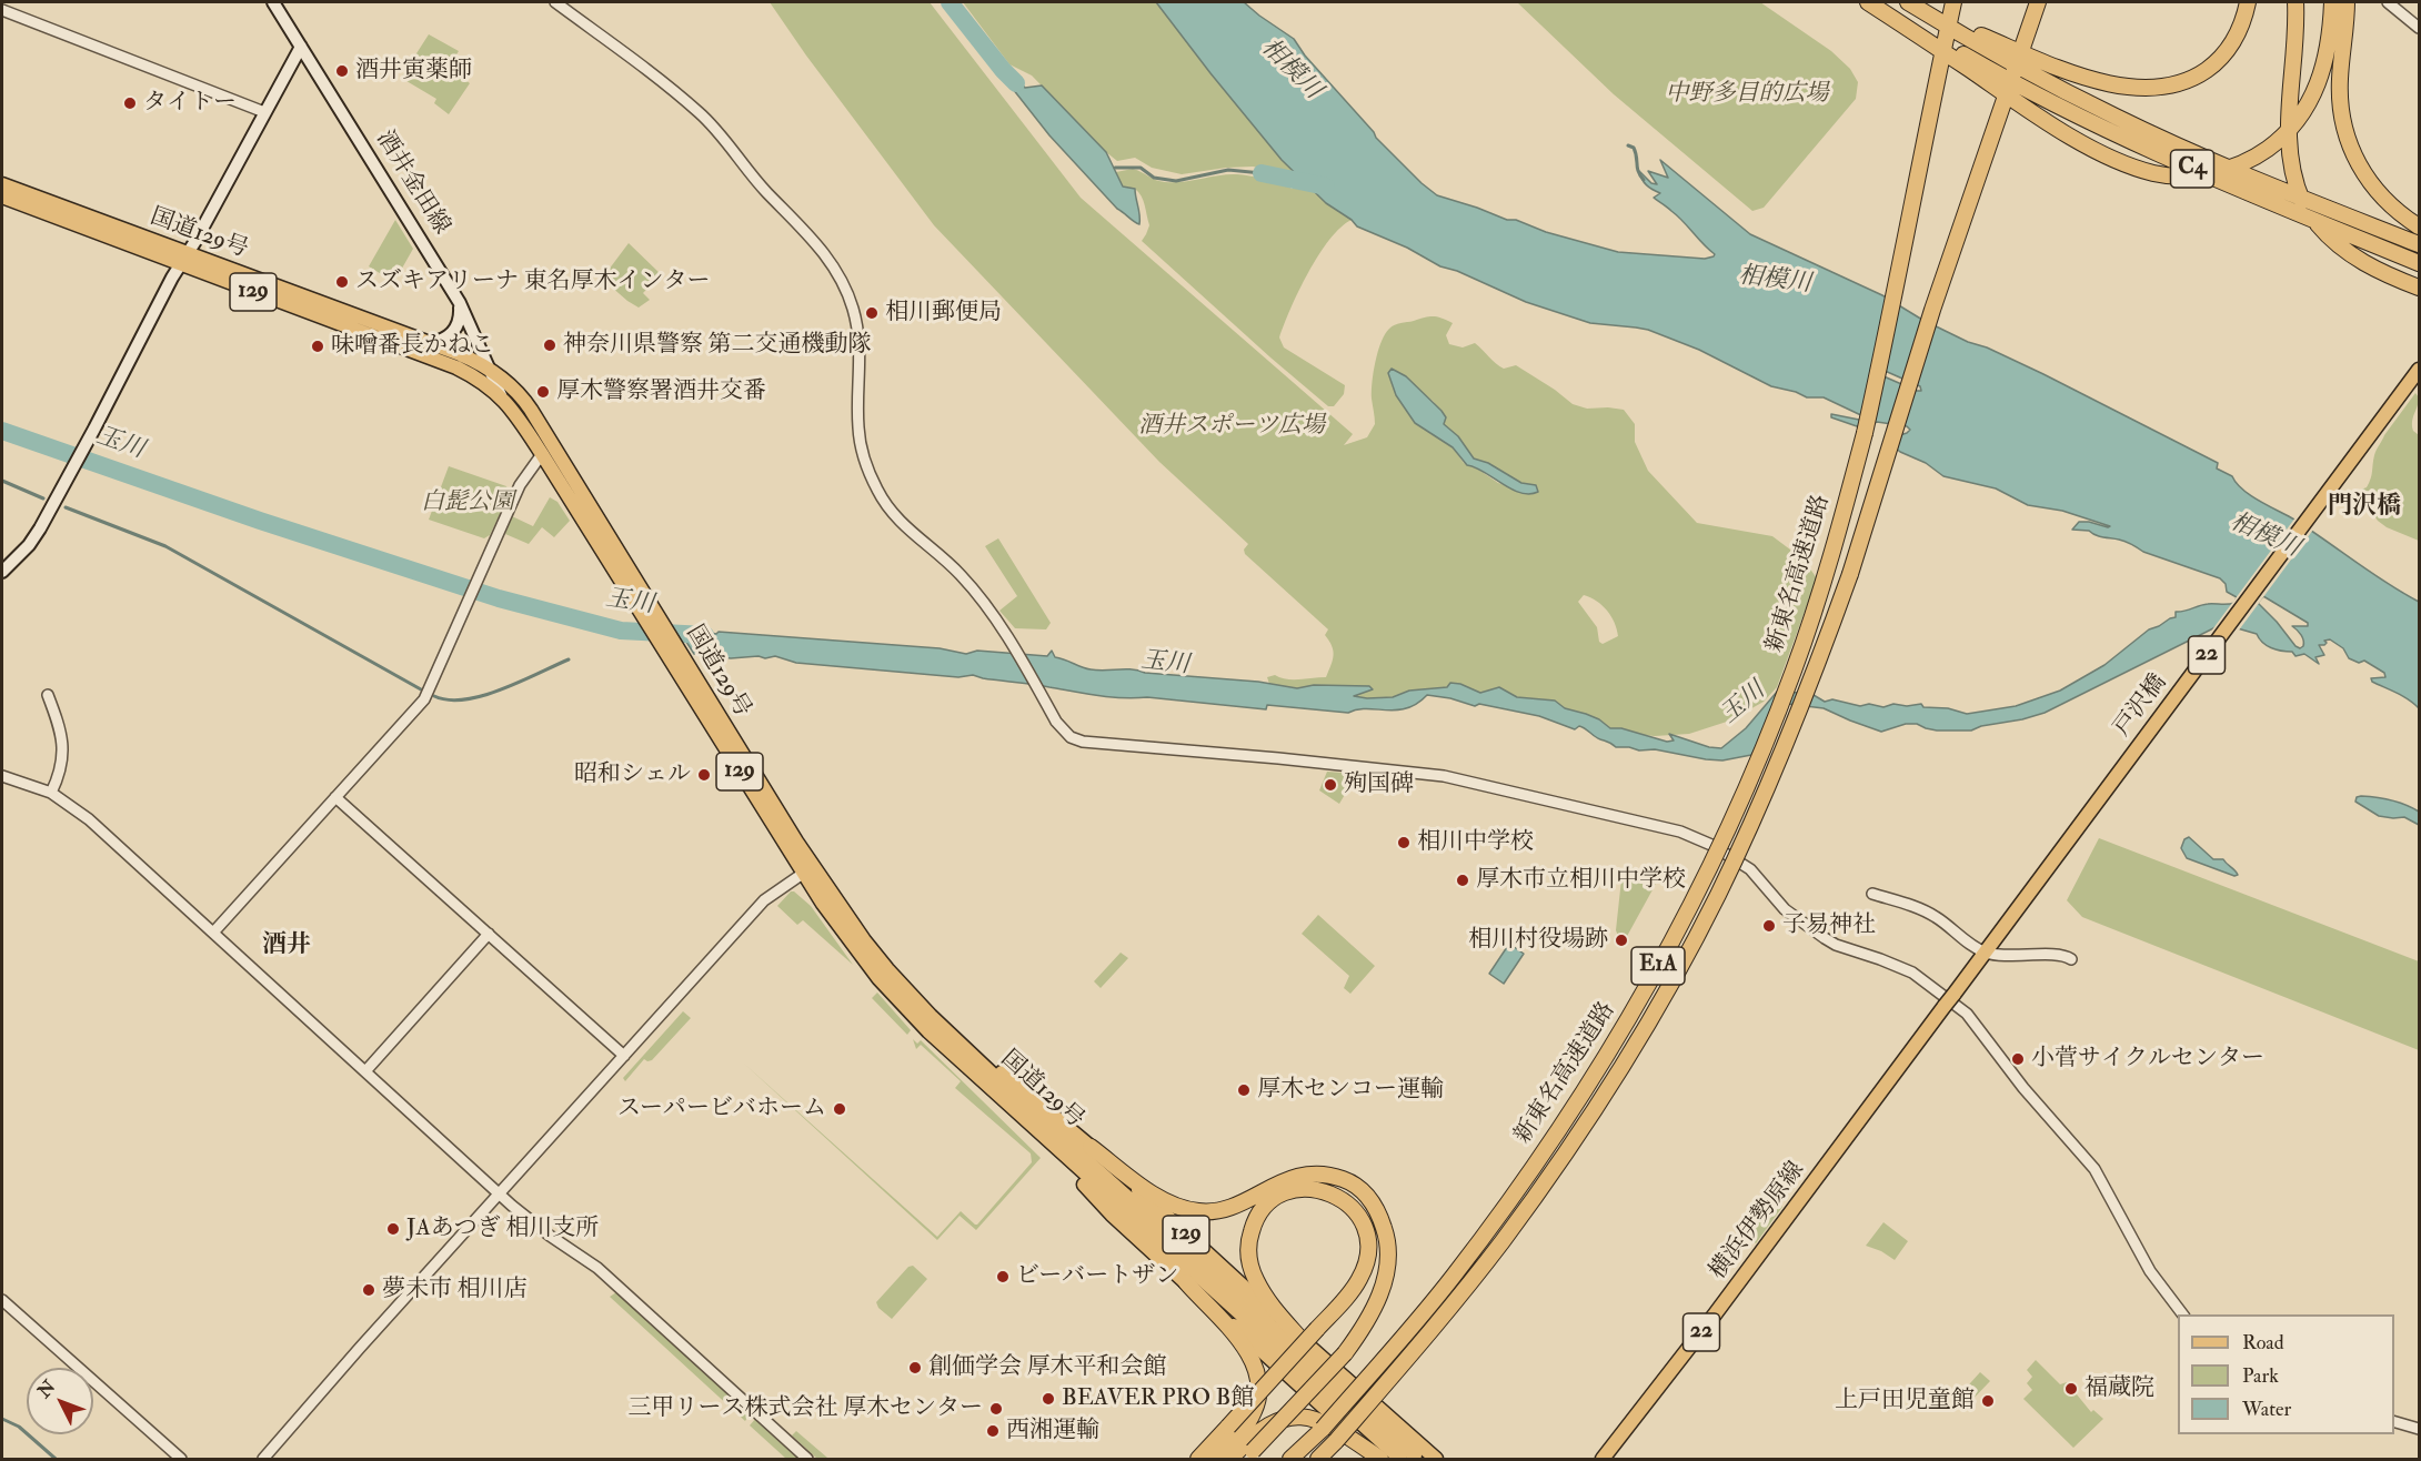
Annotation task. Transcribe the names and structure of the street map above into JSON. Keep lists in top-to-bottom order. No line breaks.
{"streets":{"highway":["C4","新東名高速道路","E1A"],"main road":["酒井金田線","国道129号","129","22","戸沢橋","横浜伊勢原線"]},"crossings":[["酒井金田線","国道129号"],["国道129号","129"],["戸沢橋","横浜伊勢原線"]],"districts":["門沢橋","酒井"],"water":["相模川","玉川"],"parks":["中野多目的広場","酒井スポーツ広場","白髭公園"],"places":["酒井寅薬師","タイトー","スズキアリーナ 東名厚木インター","相川郵便局","神奈川県警察 第二交通機動隊","味噌番長かねこ","厚木警察署酒井交番","昭和シェル","殉国碑","相川中学校","厚木市立相川中学校","子易神社","相川村役場跡","小菅サイクルセンター","厚木センコー運輸","スーパービバホーム","JAあつぎ 相川支所","ビーバートザン","夢未市 相川店","創価学会 厚木平和会館","福蔵院","BEAVER PRO B館","上戸田児童館","三甲リース株式会社 厚木センター","西湘運輸"],"legend":["Road","Park","Water"],"north":"top left"}
